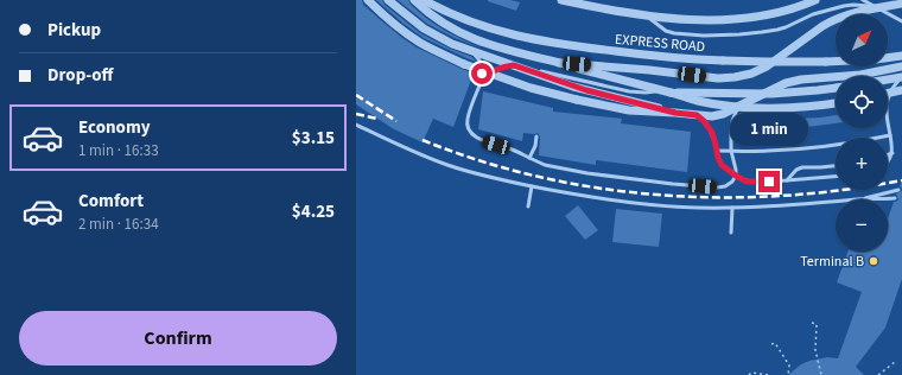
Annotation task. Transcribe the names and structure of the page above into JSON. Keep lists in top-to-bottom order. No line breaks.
{"streets":{"street":["EXPRESS ROAD"]},"places":["Terminal B"],"north":"top right","page":{"banner":["Pickup","Drop-off"],"map_buttons":["+","−"],"list":[{"name":"Economy","note":"1 min · 16:33","value":"$3.15"},{"name":"Comfort","note":"2 min · 16:34","value":"$4.25"}],"bubble":"1 min","buttons":"Confirm"}}
